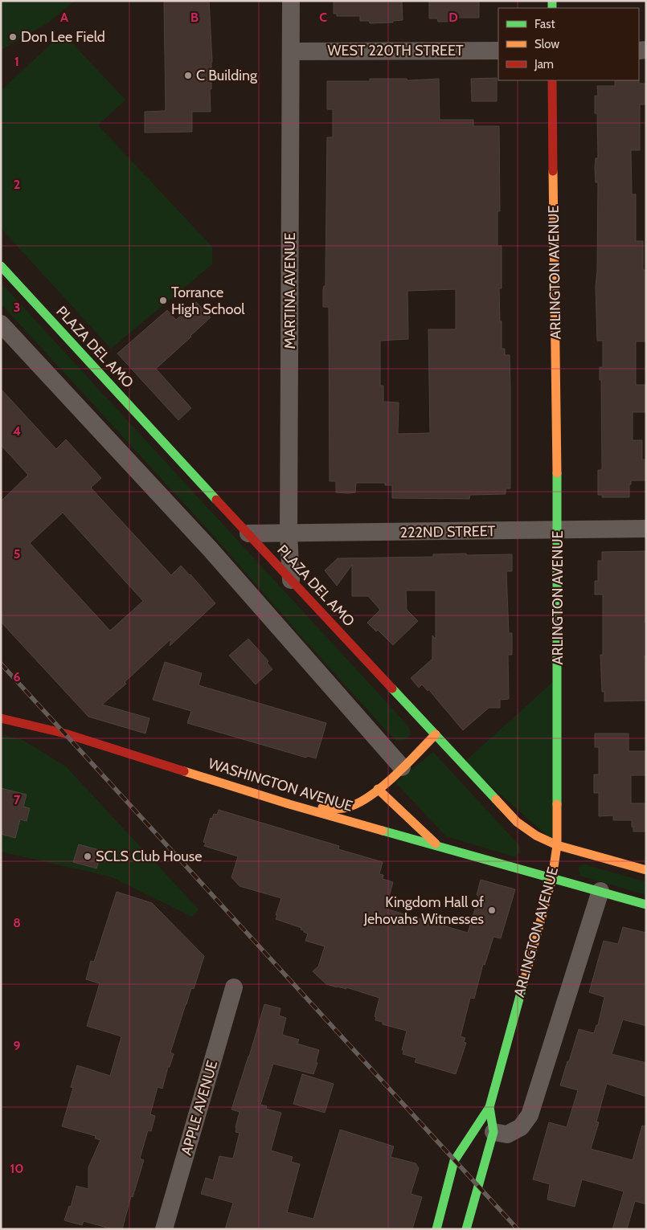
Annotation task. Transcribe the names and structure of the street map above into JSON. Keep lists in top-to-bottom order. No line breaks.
{"streets":{"street":["WEST 220TH STREET","ARLINGTON AVENUE","MARTINA AVENUE","PLAZA DEL AMO","222ND STREET","WASHINGTON AVENUE","APPLE AVENUE"]},"crossings":[["WEST 220TH STREET","MARTINA AVENUE"],["ARLINGTON AVENUE","PLAZA DEL AMO"],["ARLINGTON AVENUE","222ND STREET"],["ARLINGTON AVENUE","WASHINGTON AVENUE"],["MARTINA AVENUE","PLAZA DEL AMO"],["MARTINA AVENUE","222ND STREET"],["PLAZA DEL AMO","222ND STREET"]],"places":["Don Lee Field","C Building","Torrance High School","SCLS Club House","Kingdom Hall of Jehovahs Witnesses"],"legend":["Fast","Slow","Jam"],"grid":{"columns":["A","B","C","D"],"rows":["1","2","3","4","5","6","7","8","9","10"]}}
